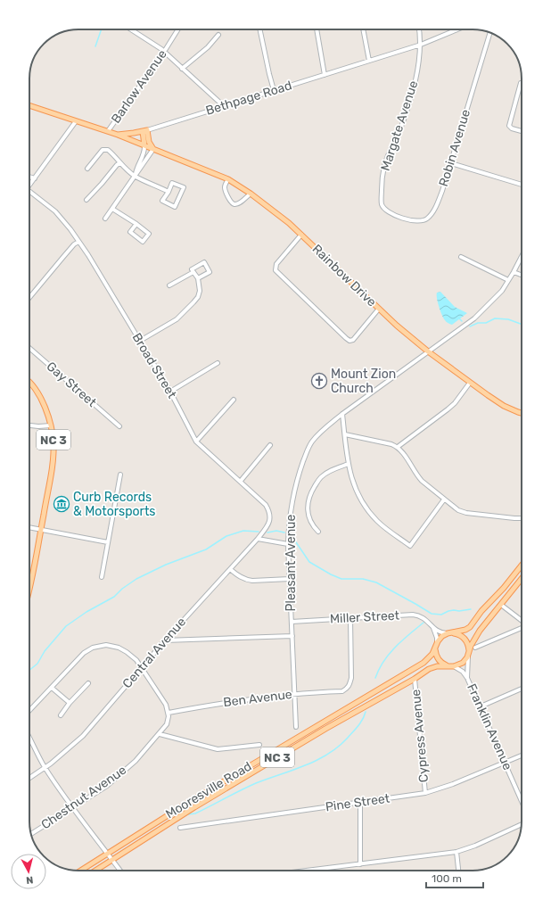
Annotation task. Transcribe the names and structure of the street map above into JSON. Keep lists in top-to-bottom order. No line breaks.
{"streets":{"main road":["Bethpage Road","Rainbow Drive","NC 3","Mooresville Road"],"street":["Barlow Avenue","Margate Avenue","Robin Avenue","Broad Street","Gay Street","Pleasant Avenue","Miller Street","Central Avenue","Ben Avenue","Franklin Avenue","Cypress Avenue","Chestnut Avenue","Pine Street"]},"crossings":[["Barlow Avenue","Bethpage Road"],["Bethpage Road","Margate Avenue"],["Bethpage Road","Rainbow Drive"],["Margate Avenue","Robin Avenue"],["Rainbow Drive","Pleasant Avenue"],["Broad Street","Central Avenue"],["Pleasant Avenue","Miller Street"],["Pleasant Avenue","Ben Avenue"],["Miller Street","Ben Avenue"],["Miller Street","Franklin Avenue"],["Miller Street","Mooresville Road"],["Ben Avenue","Chestnut Avenue"],["Franklin Avenue","Mooresville Road"],["Franklin Avenue","Pine Street"],["Cypress Avenue","Mooresville Road"],["Cypress Avenue","Pine Street"]],"places":{"church":["Mount Zion Church"],"museum":["Curb Records & Motorsports"]},"scale_bar":"100 m","north":"bottom"}
